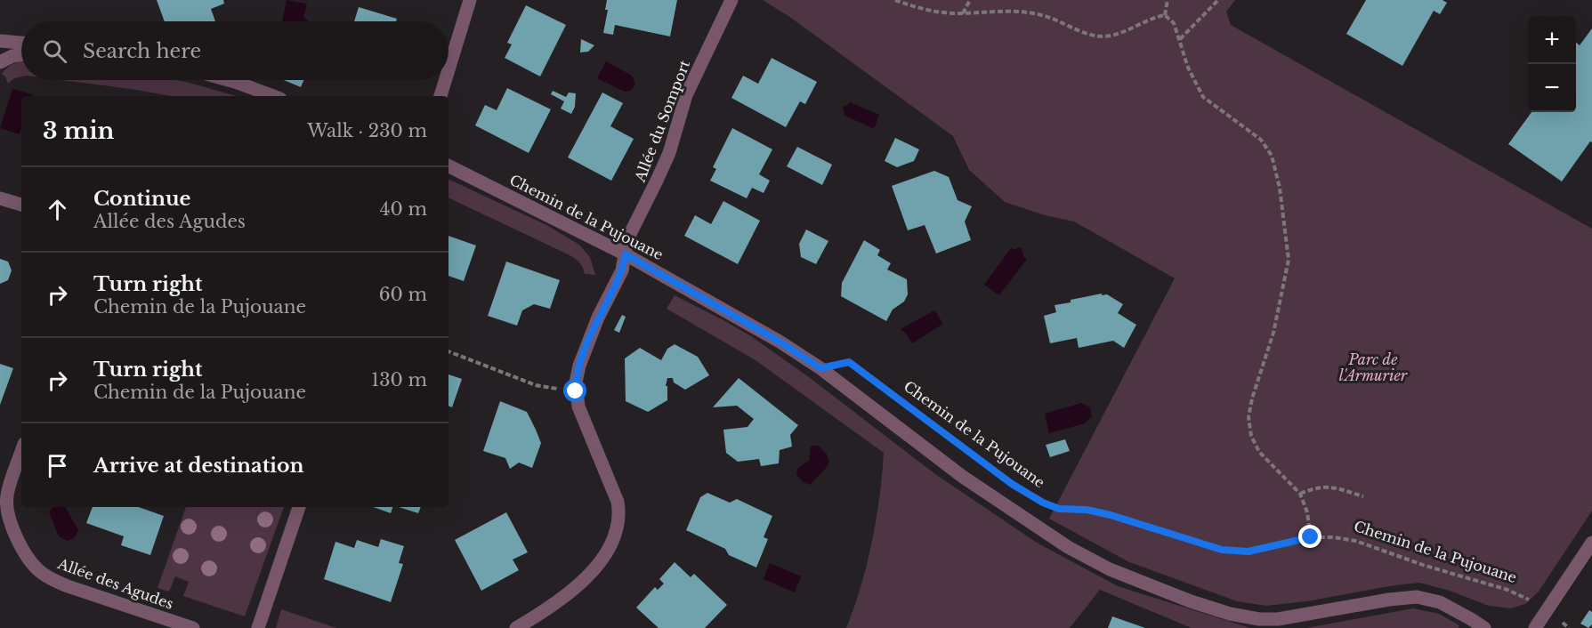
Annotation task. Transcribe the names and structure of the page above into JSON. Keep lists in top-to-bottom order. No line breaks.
{"streets":{"street":["Allée du Somport","Chemin de la Pujouane","Allée des Agudes"]},"crossings":[["Allée du Somport","Chemin de la Pujouane"]],"parks":["Parc de l'Armurier"],"page":{"map_buttons":["+","−"],"search":"Search here","heading":["3 min","Walk · 230 m"],"list":[["Continue","Allée des Agudes","40 m"],["Turn right","Chemin de la Pujouane","60 m"],["Turn right","Chemin de la Pujouane","130 m"],"Arrive at destination"]}}
